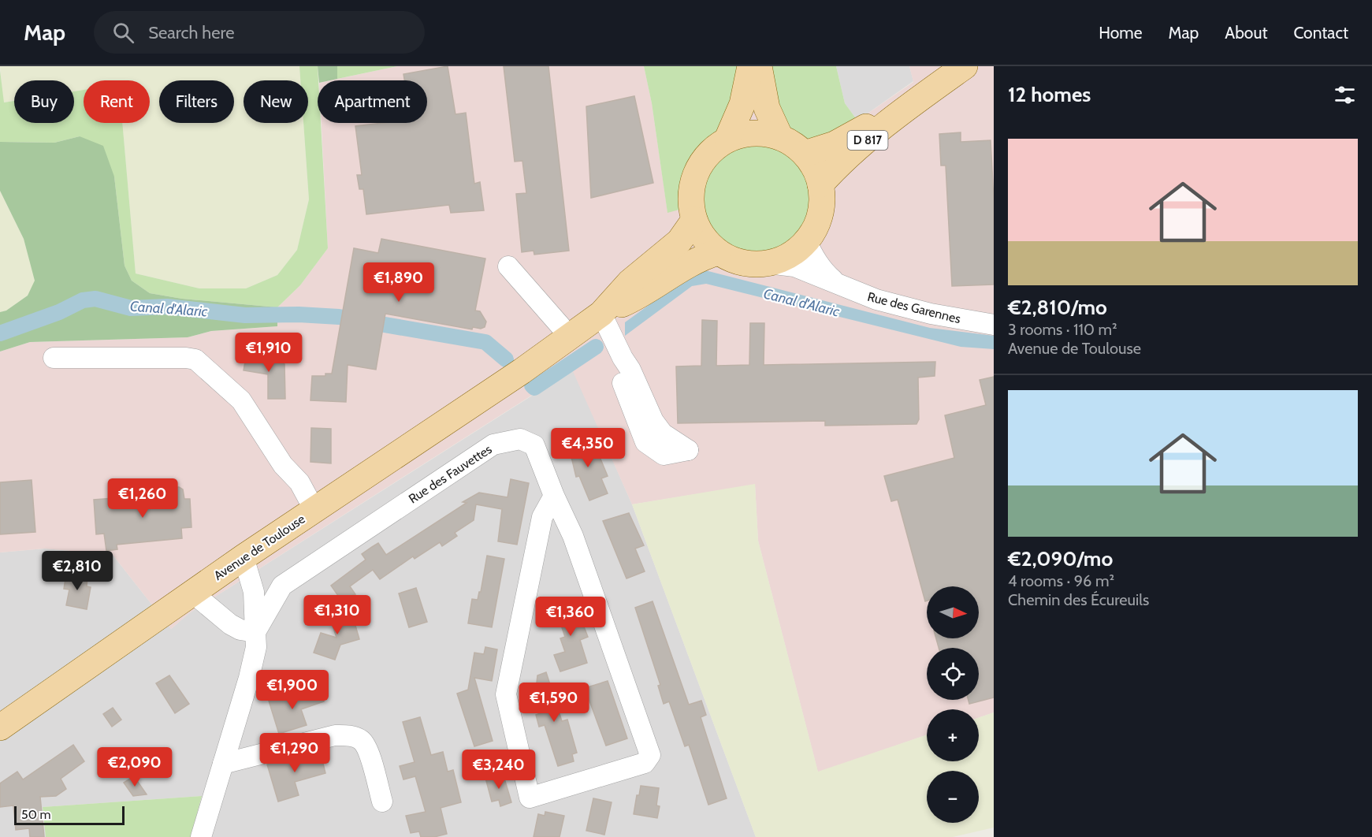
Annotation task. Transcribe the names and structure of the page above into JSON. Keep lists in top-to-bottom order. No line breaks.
{"streets":{"main road":["D 817","Avenue de Toulouse"],"street":["Rue des Garennes","Rue des Fauvettes"]},"crossings":[["D 817","Rue des Garennes"]],"water":["Canal d'Alaric"],"scale_bar":"50 m","north":"right","page":{"header":"Map","search":"Search here","nav":["Home","Map","About","Contact"],"heading":"12 homes","chip":["Buy","Rent","Filters","New","Apartment"],"list":[{"name":"€2,810/mo","note":"3 rooms · 110 m² · Avenue de Toulouse"},{"name":"€2,090/mo","note":"4 rooms · 96 m² · Chemin des Écureuils"}],"price":["€1,890","€1,910","€4,350","€1,260","€2,810","€1,310","€1,360","€1,900","€1,590","€1,290","€2,090","€3,240"],"map_buttons":["+","−"],"scale":"50 m"}}
